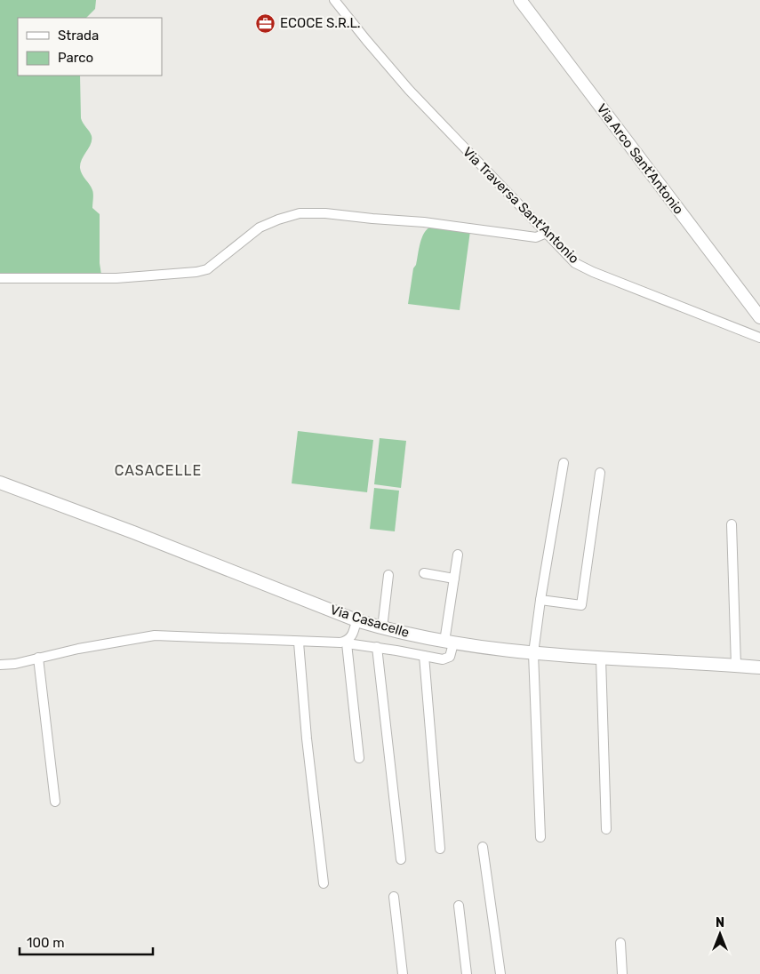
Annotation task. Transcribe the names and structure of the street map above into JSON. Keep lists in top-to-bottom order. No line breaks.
{"streets":{"street":["Via Arco Sant'Antonio","Via Traversa Sant'Antonio","Via Casacelle"]},"districts":["CASACELLE"],"places":{"office":["ECOCE S.R.L."]},"legend":["Strada","Parco"],"scale_bar":"100 m","north":"top"}
